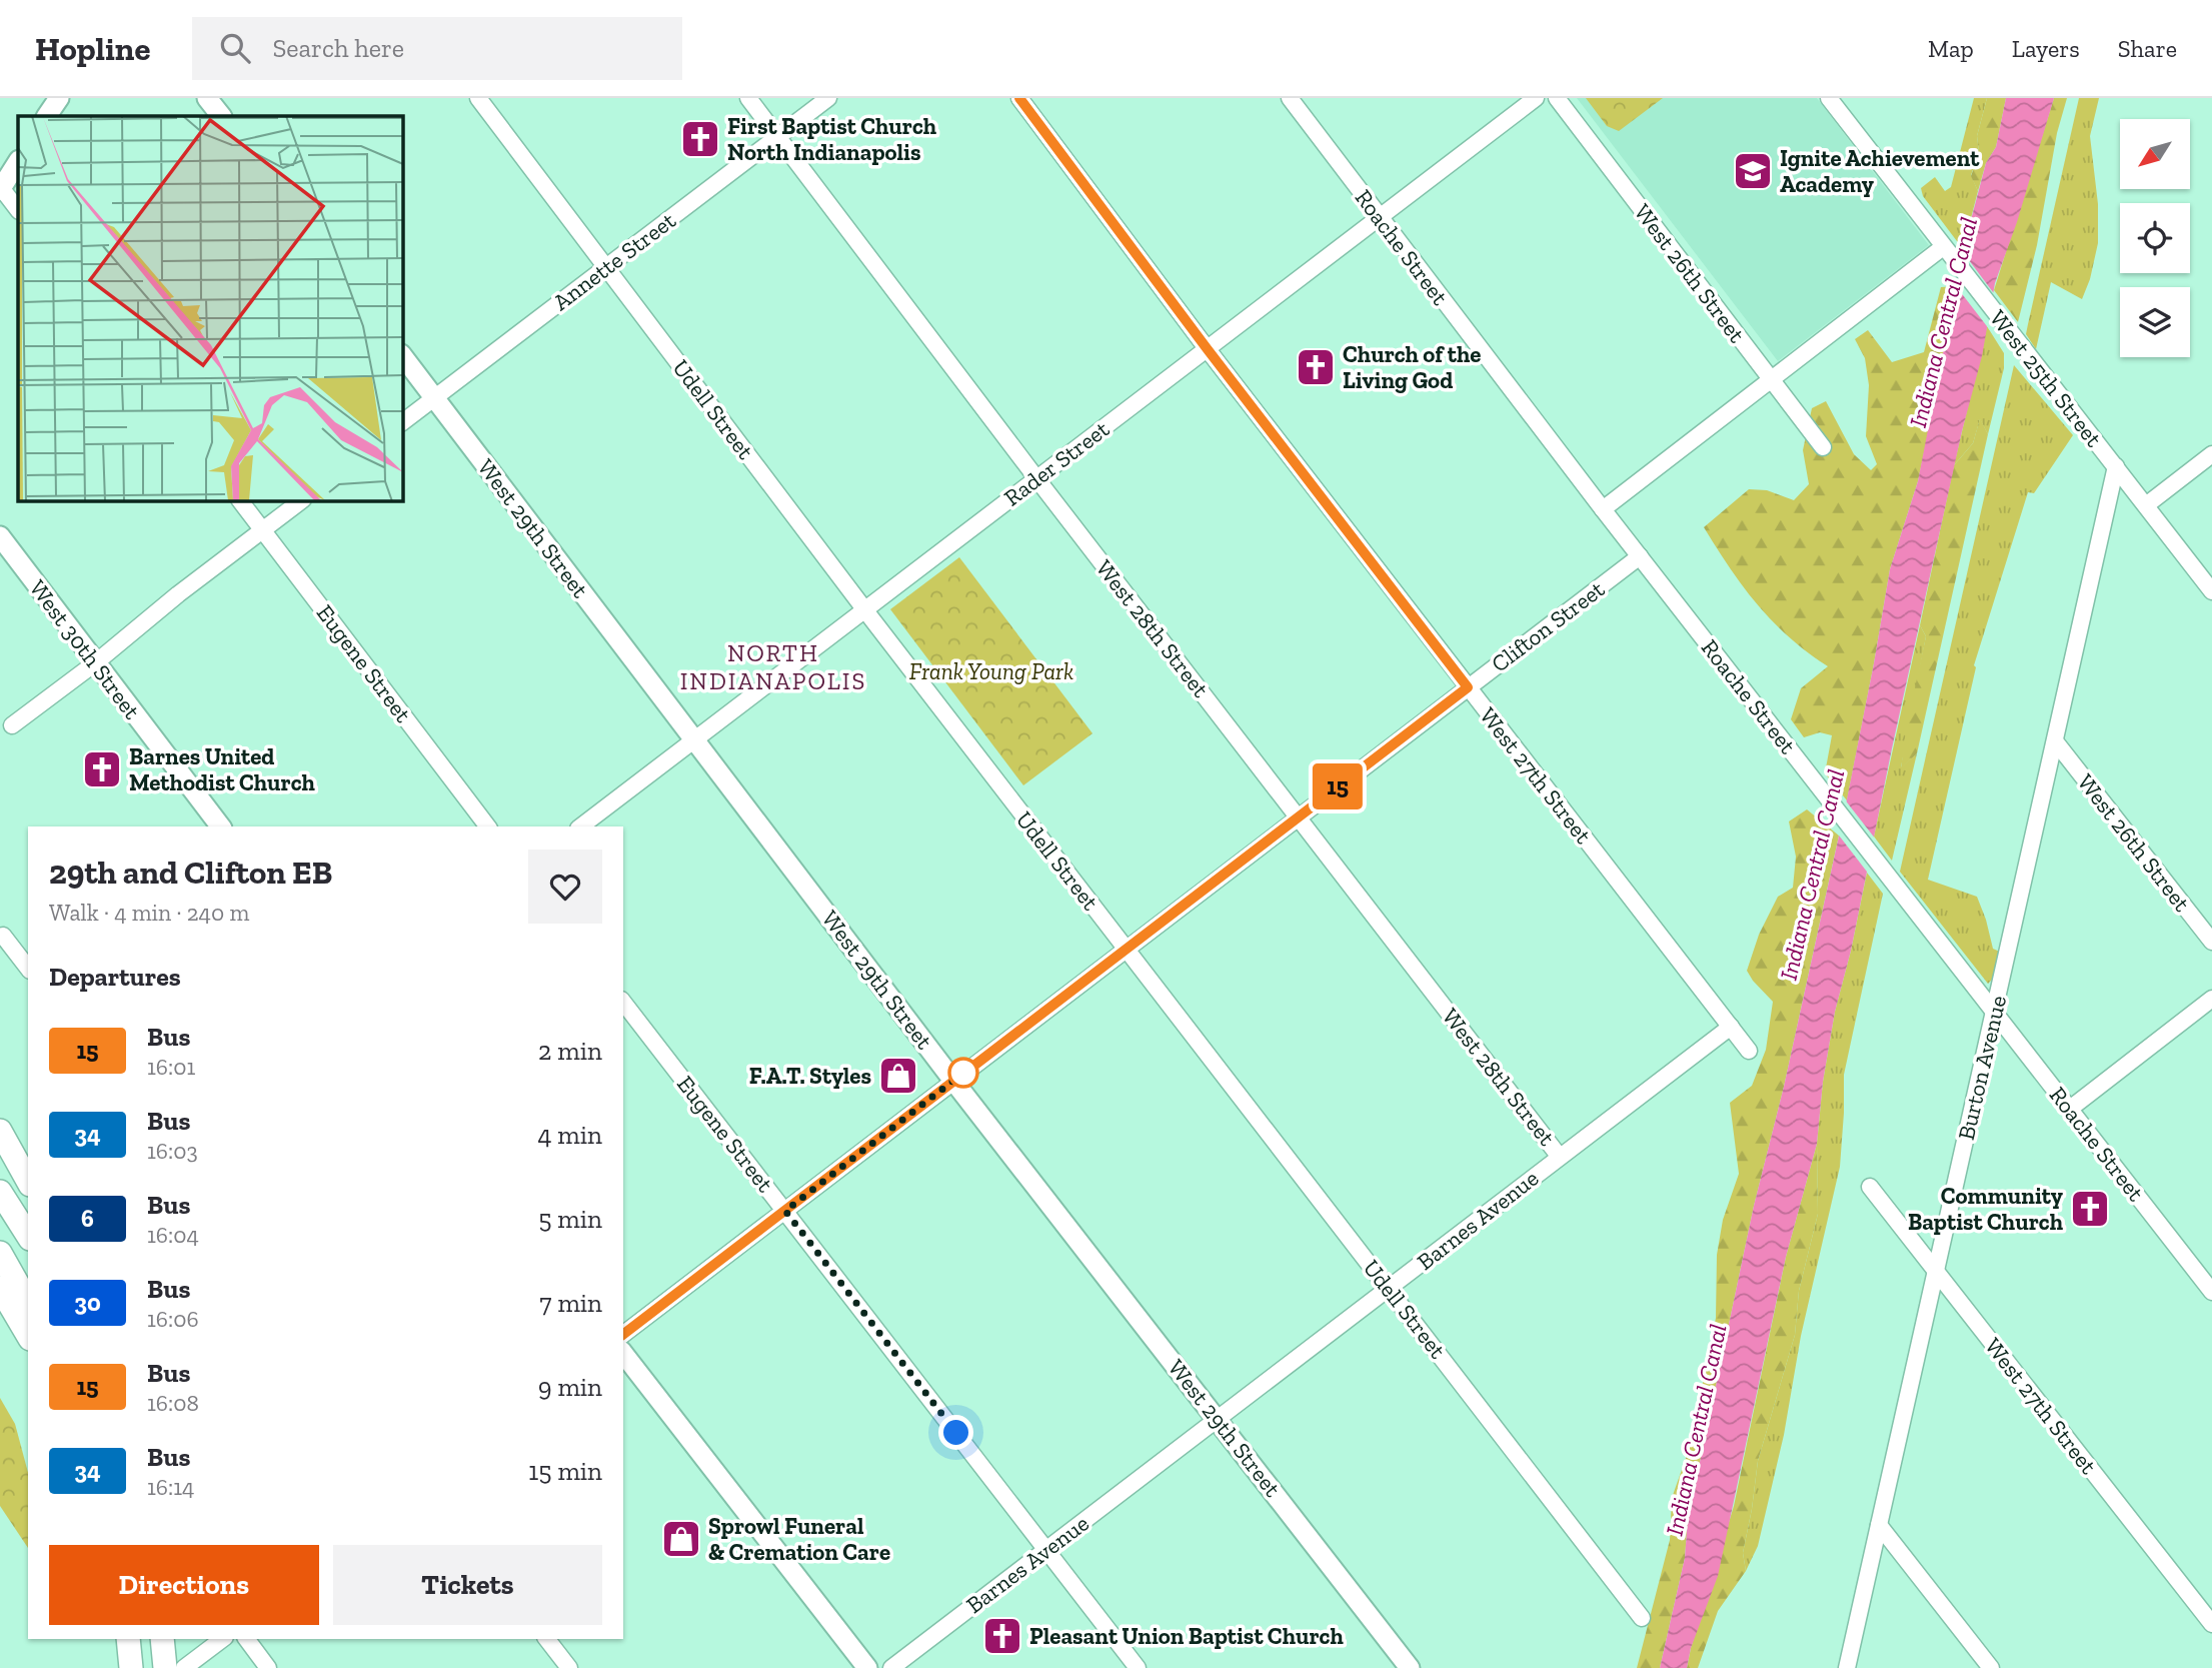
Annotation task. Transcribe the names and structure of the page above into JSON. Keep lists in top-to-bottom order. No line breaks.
{"streets":{"main road":["West 29th Street","West 30th Street"],"street":["Roache Street","Annette Street","West 26th Street","West 25th Street","Udell Street","Rader Street","Clifton Street","West 28th Street","Eugene Street","West 27th Street","Burton Avenue","Barnes Avenue"]},"crossings":[["Roache Street","Rader Street"],["Roache Street","Clifton Street"],["Roache Street","Burton Avenue"],["Annette Street","Udell Street"],["Annette Street","West 29th Street"],["Annette Street","West 28th Street"],["West 26th Street","Burton Avenue"],["West 25th Street","Burton Avenue"],["Udell Street","Rader Street"],["Udell Street","Clifton Street"],["Udell Street","Barnes Avenue"],["Rader Street","West 29th Street"],["Rader Street","West 28th Street"],["Rader Street","West 27th Street"],["West 29th Street","Clifton Street"],["West 29th Street","Barnes Avenue"],["Clifton Street","West 28th Street"],["Clifton Street","Eugene Street"],["Clifton Street","West 27th Street"],["West 28th Street","Barnes Avenue"],["Eugene Street","Barnes Avenue"],["West 27th Street","Burton Avenue"],["West 27th Street","Barnes Avenue"]],"districts":["NORTH INDIANAPOLIS"],"water":["Indiana Central Canal"],"parks":["Frank Young Park"],"places":{"church":["First Baptist Church North Indianapolis","Church of the Living God","Barnes United Methodist Church","Community Baptist Church","Pleasant Union Baptist Church"],"school or university":["Ignite Achievement Academy"],"shop":["F.A.T. Styles","Sprowl Funeral & Cremation Care"]},"lines":["bus line 15"],"north":"bottom left","page":{"header":"Hopline","search":"Search here","nav":["Map","Layers","Share"],"on_map":"15","heading":[["29th and Clifton EB","Walk · 4 min · 240 m"],"Departures"],"list":[{"mark":"15","name":"Bus","note":"16:01","value":"2 min"},{"mark":"34","name":"Bus","note":"16:03","value":"4 min"},{"mark":"6","name":"Bus","note":"16:04","value":"5 min"},{"mark":"30","name":"Bus","note":"16:06","value":"7 min"},{"mark":"15","name":"Bus","note":"16:08","value":"9 min"},{"mark":"34","name":"Bus","note":"16:14","value":"15 min"}],"buttons":["Directions","Tickets"]}}
